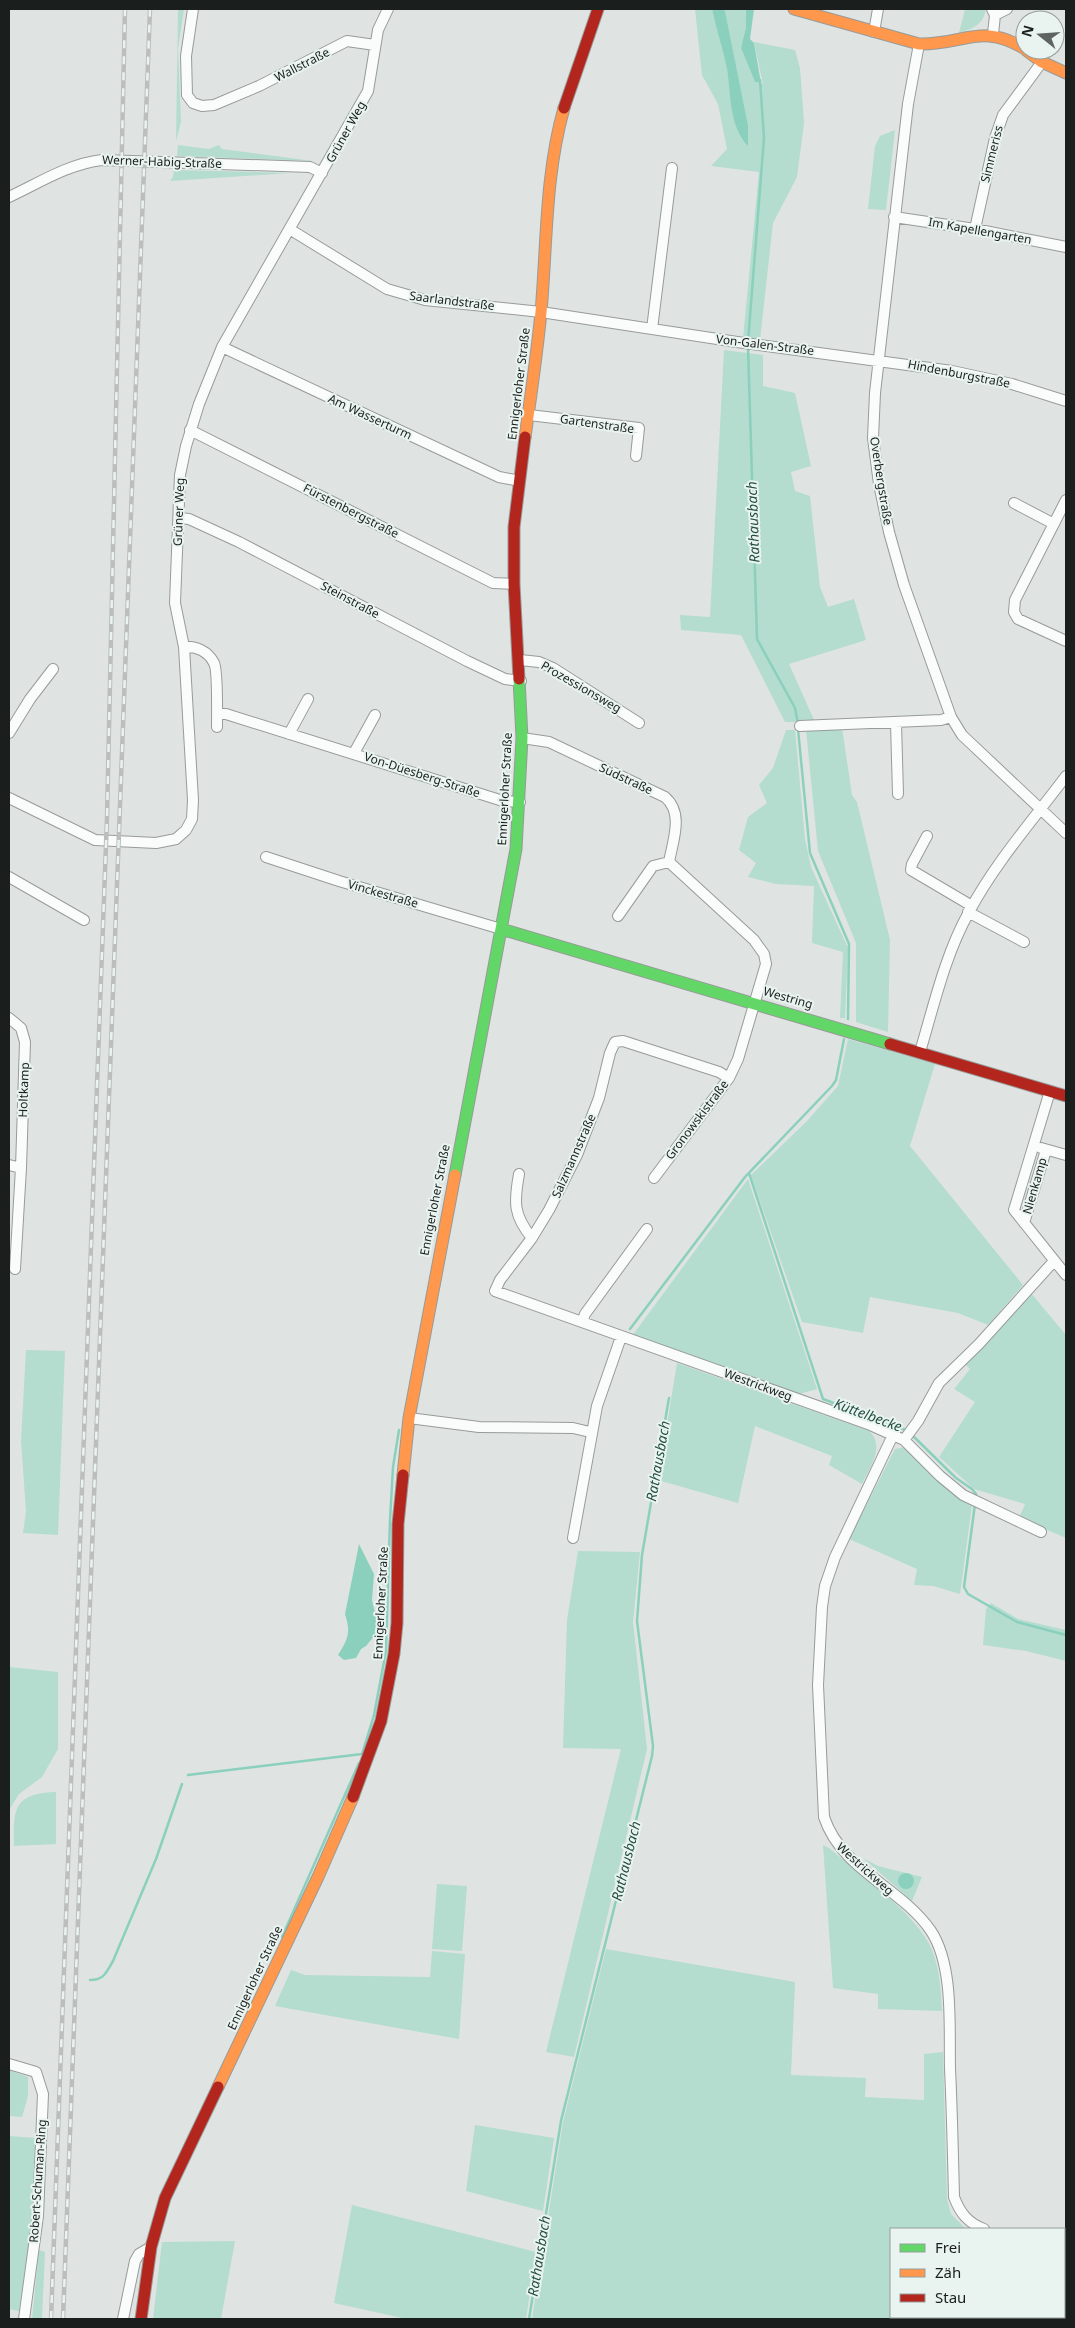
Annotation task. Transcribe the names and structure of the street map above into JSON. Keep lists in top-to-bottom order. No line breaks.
{"streets":{"main road":["Ennigerloher Straße","Westring"],"street":["Wallstraße","Grüner Weg","Simmeriss","Werner-Habig-Straße","Im Kapellengarten","Saarlandstraße","Von-Galen-Straße","Hindenburgstraße","Am Wasserturm","Gartenstraße","Overbergstraße","Fürstenbergstraße","Steinstraße","Prozessionsweg","Von-Düesberg-Straße","Südstraße","Vinckestraße","Holtkamp","Gronowskistraße","Salzmannstraße","Nienkamp","Westrickweg","Robert-Schuman-Ring"]},"crossings":[["Wallstraße","Grüner Weg"],["Grüner Weg","Werner-Habig-Straße"],["Grüner Weg","Saarlandstraße"],["Grüner Weg","Am Wasserturm"],["Grüner Weg","Fürstenbergstraße"],["Grüner Weg","Steinstraße"],["Simmeriss","Im Kapellengarten"],["Im Kapellengarten","Overbergstraße"],["Saarlandstraße","Von-Galen-Straße"],["Saarlandstraße","Ennigerloher Straße"],["Von-Galen-Straße","Hindenburgstraße"],["Von-Galen-Straße","Ennigerloher Straße"],["Von-Galen-Straße","Overbergstraße"],["Hindenburgstraße","Overbergstraße"],["Ennigerloher Straße","Am Wasserturm"],["Ennigerloher Straße","Gartenstraße"],["Ennigerloher Straße","Fürstenbergstraße"],["Ennigerloher Straße","Steinstraße"],["Ennigerloher Straße","Prozessionsweg"],["Ennigerloher Straße","Von-Düesberg-Straße"],["Ennigerloher Straße","Südstraße"],["Ennigerloher Straße","Vinckestraße"],["Ennigerloher Straße","Westring"],["Vinckestraße","Westring"],["Westring","Gronowskistraße"],["Westring","Nienkamp"],["Gronowskistraße","Salzmannstraße"],["Salzmannstraße","Westrickweg"]],"water":["Rathausbach","Küttelbecke"],"legend":["Frei","Zäh","Stau"],"north":"left"}
